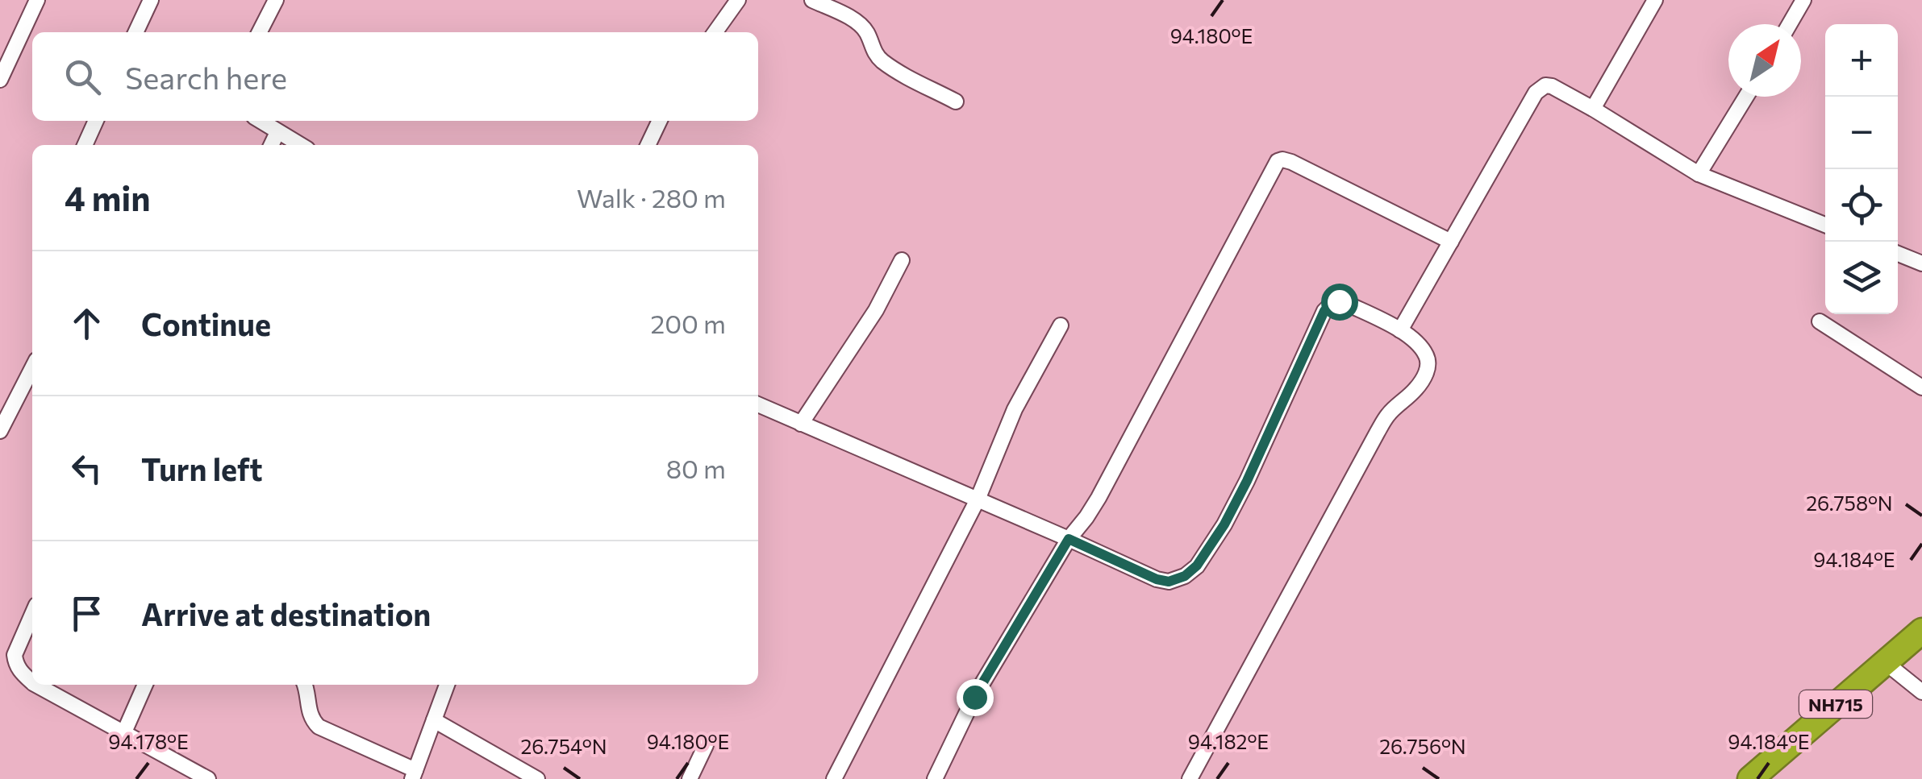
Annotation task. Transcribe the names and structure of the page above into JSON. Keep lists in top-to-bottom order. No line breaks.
{"streets":{"highway":["NH715"]},"north":"top right","page":{"map_buttons":["+","−"],"search":"Search here","heading":["4 min","Walk · 280 m"],"list":[["Continue","200 m"],["Turn left","80 m"],"Arrive at destination"]},"coordinates":["94.180°E","26.758°N","94.184°E","94.178°E","94.182°E","26.754°N","26.756°N"]}
